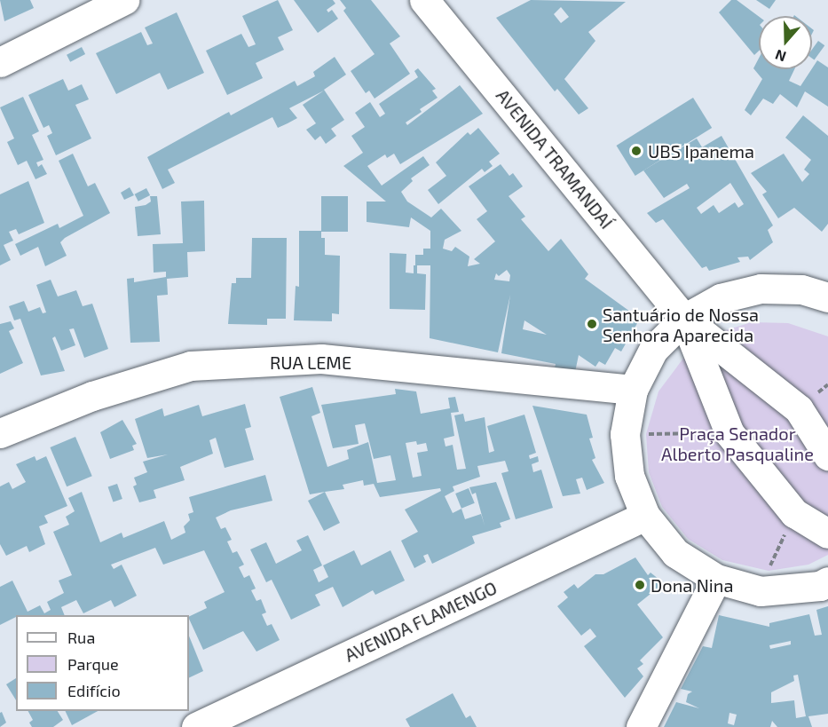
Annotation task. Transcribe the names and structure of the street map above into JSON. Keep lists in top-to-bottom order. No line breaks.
{"streets":{"street":["AVENIDA TRAMANDAÍ","RUA LEME","AVENIDA FLAMENGO"]},"parks":["Praça Senador Alberto Pasqualine"],"places":["UBS Ipanema","Santuário de Nossa Senhora Aparecida","Dona Nina"],"legend":["Rua","Parque","Edifício"],"north":"bottom"}
